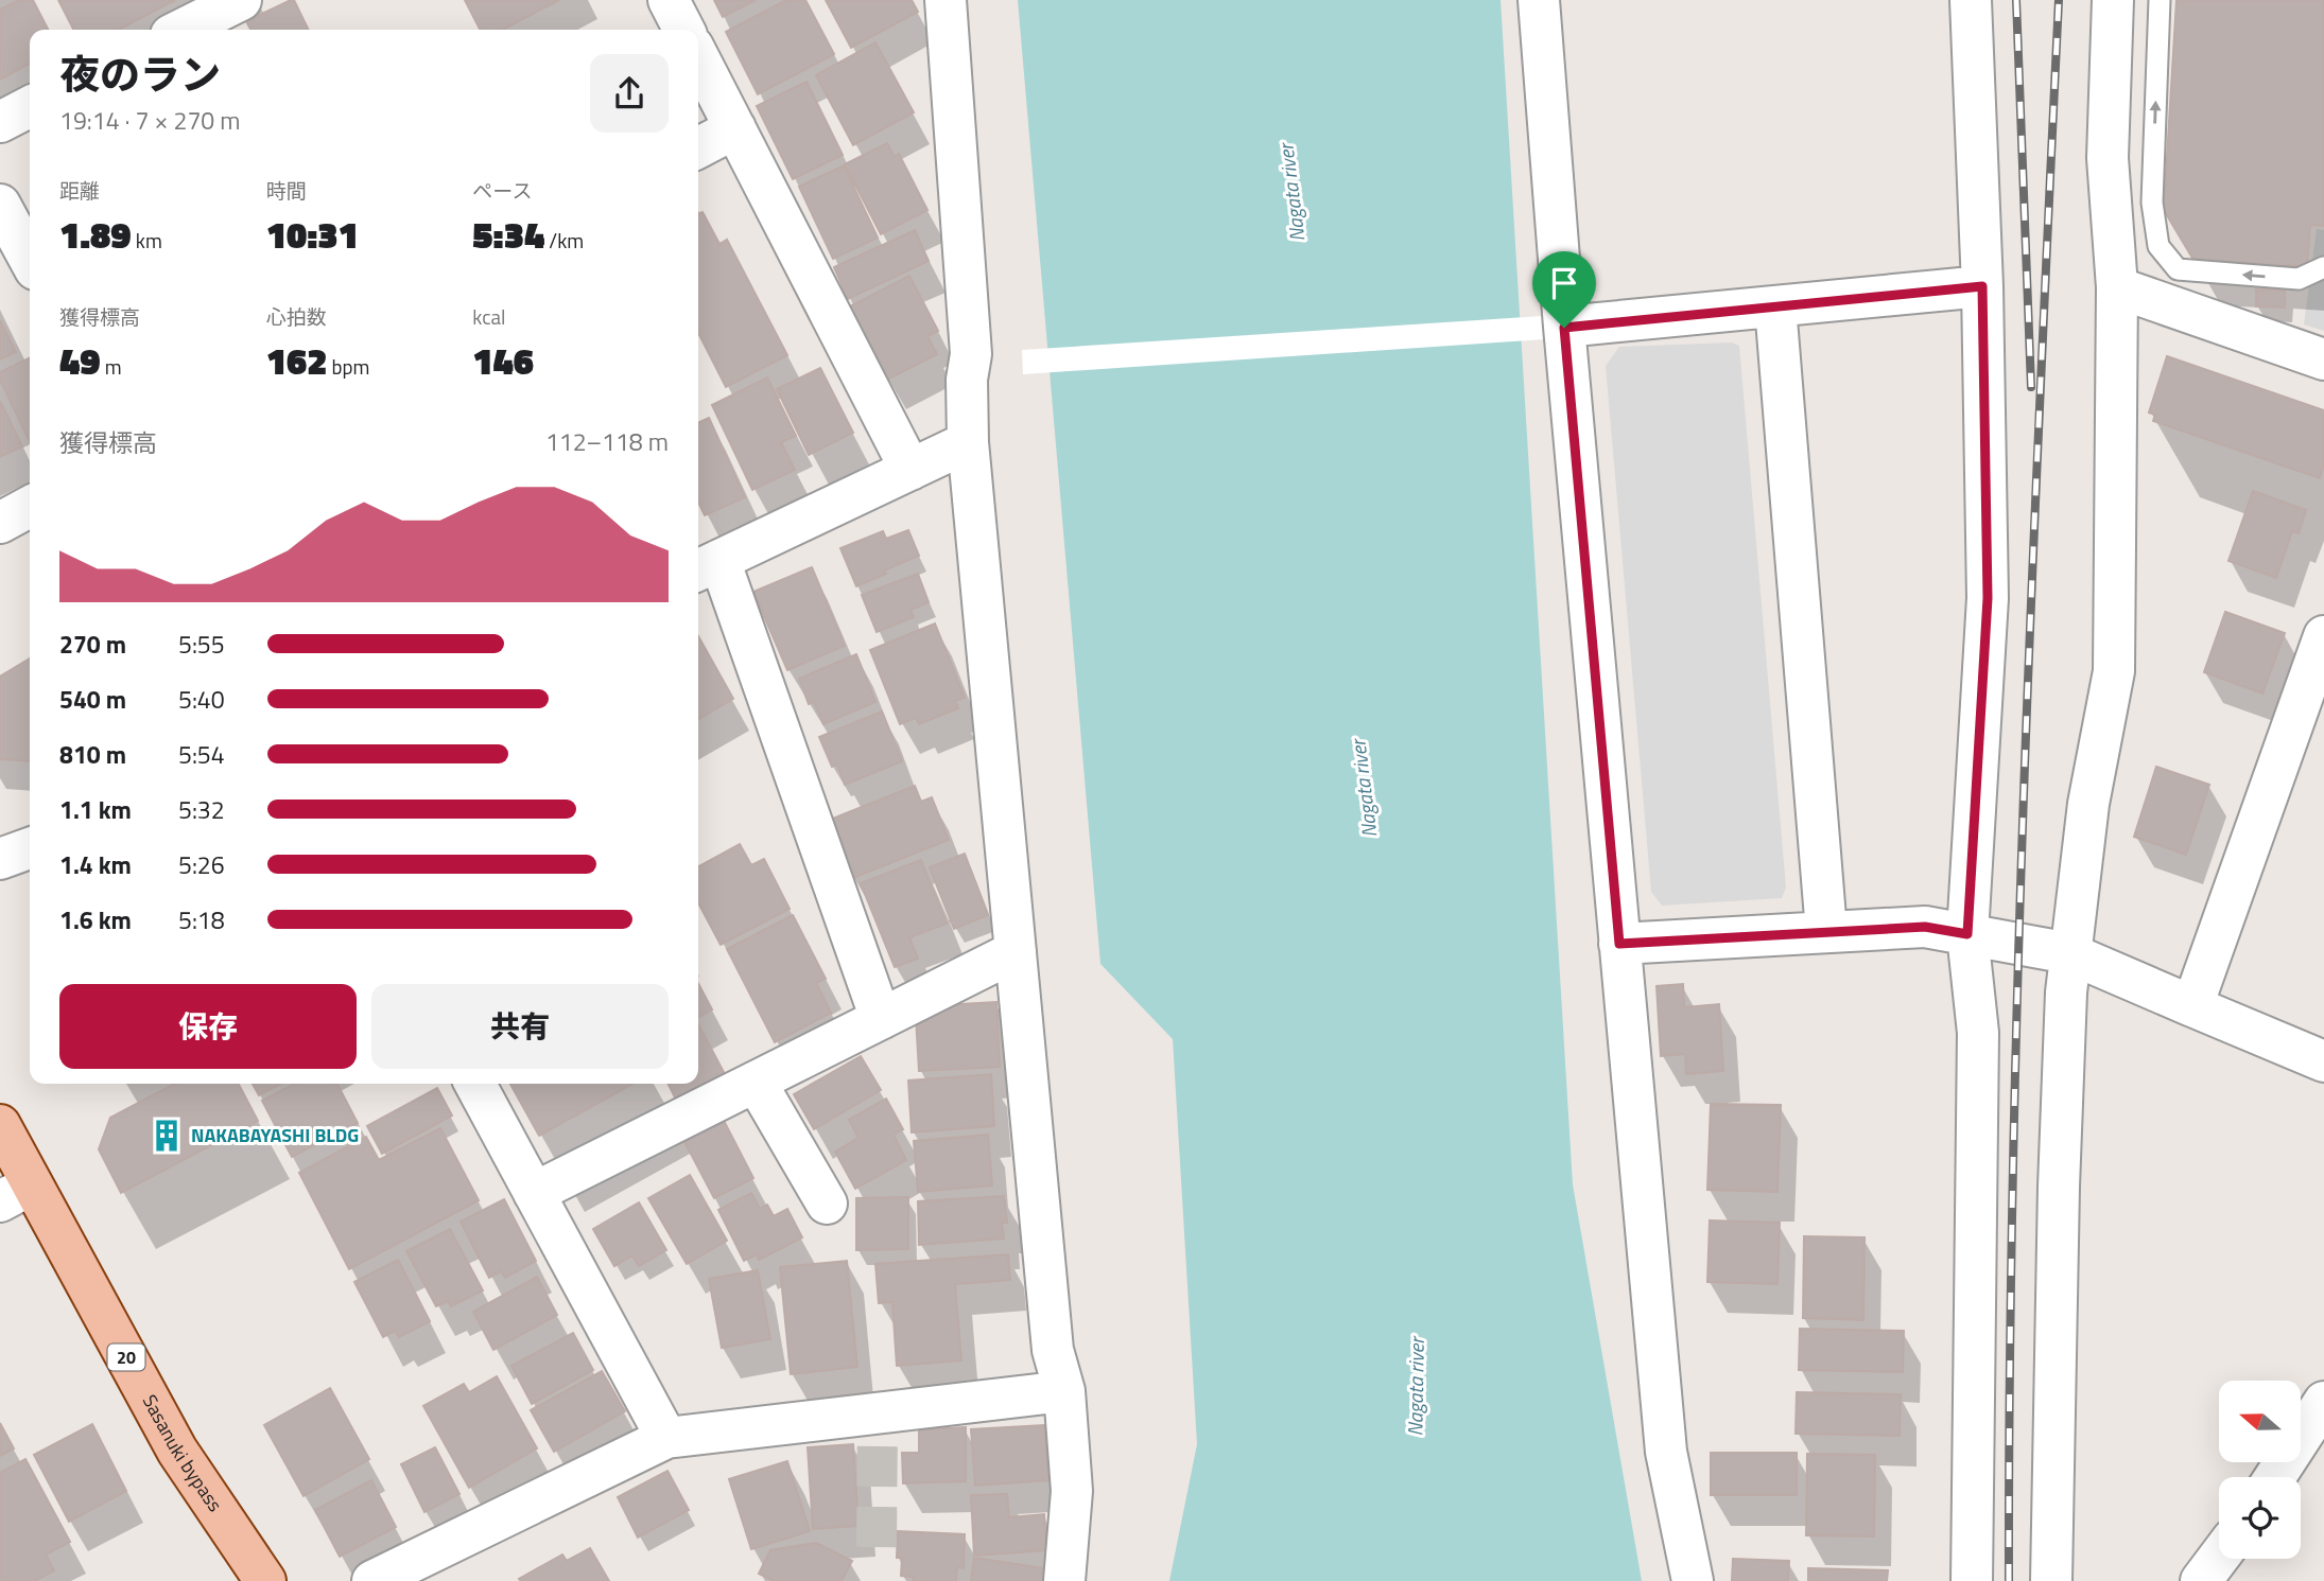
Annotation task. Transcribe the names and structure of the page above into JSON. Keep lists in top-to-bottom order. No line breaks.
{"streets":{"main road":["20","Sasanuki bypass"]},"water":["Nagata river"],"places":{"building":["NAKABAYASHI BLDG"]},"north":"left","page":{"heading":["夜のラン","19:14 · 7 × 270 m"],"stats":[["距離","1.89 km"],["時間","10:31"],["ペース","5:34 /km"],["獲得標高","49 m"],["心拍数","162 bpm"],["kcal","146"]],"chart":["獲得標高","112–118 m"],"list":[{"name":"270 m","note":"5:55"},{"name":"540 m","note":"5:40"},{"name":"810 m","note":"5:54"},{"name":"1.1 km","note":"5:32"},{"name":"1.4 km","note":"5:26"},{"name":"1.6 km","note":"5:18"}],"buttons":["保存","共有"]}}
